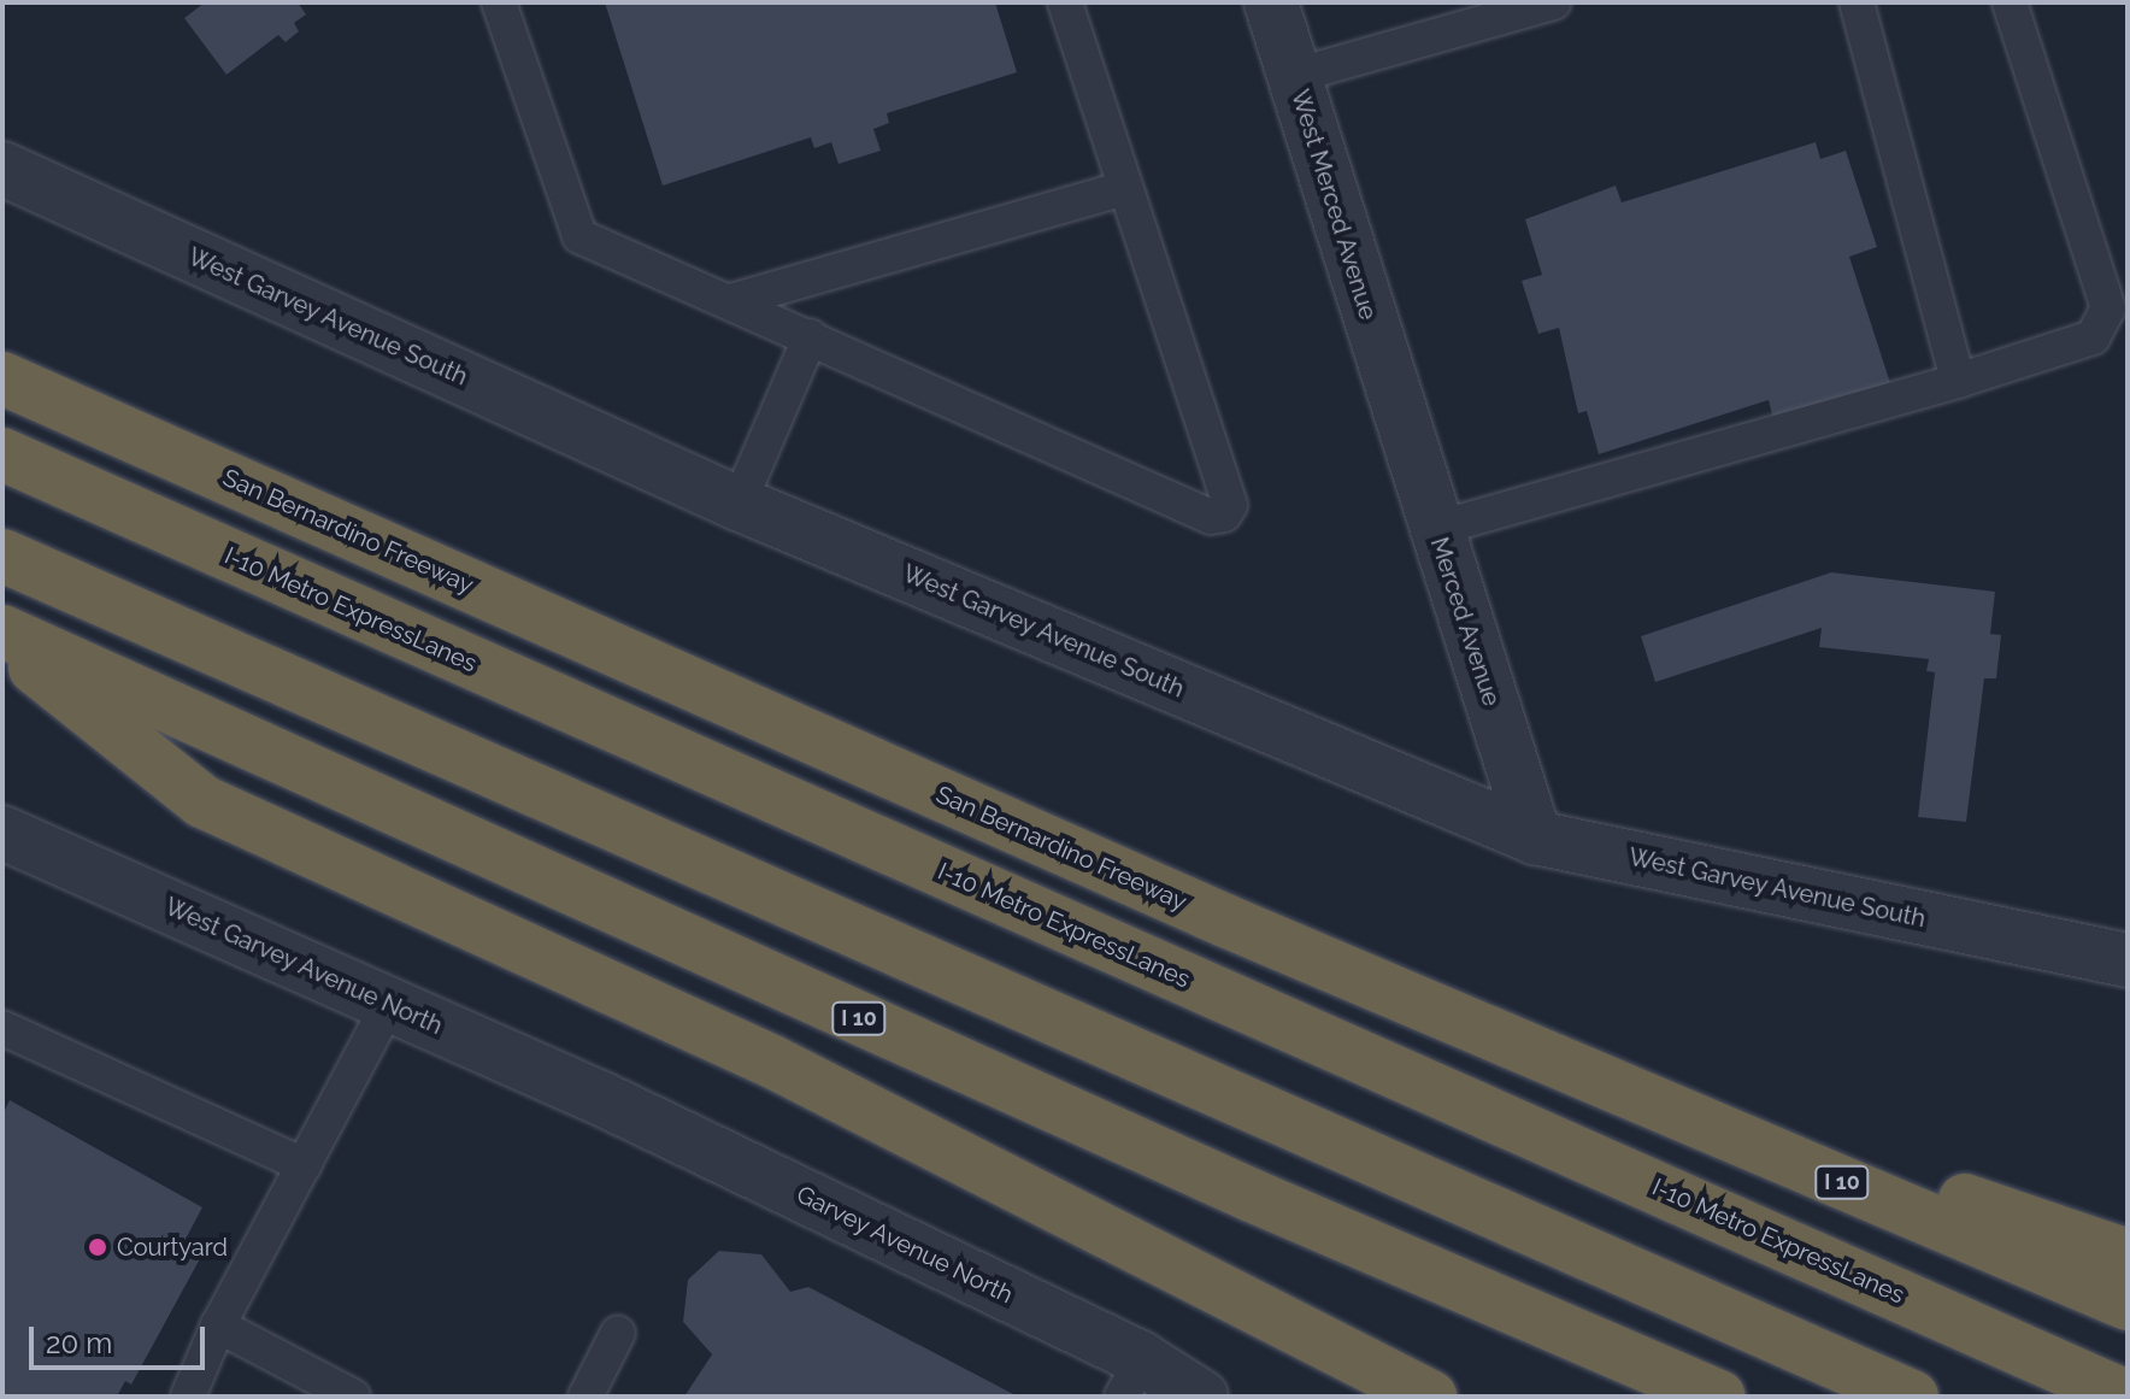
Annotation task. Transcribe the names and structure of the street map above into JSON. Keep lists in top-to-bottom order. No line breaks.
{"streets":{"highway":["San Bernardino Freeway","I-10 Metro ExpressLanes","I 10"],"street":["West Merced Avenue","West Garvey Avenue South","Merced Avenue","West Garvey Avenue North","Garvey Avenue North"]},"crossings":[["West Merced Avenue","Merced Avenue"],["West Garvey Avenue South","Merced Avenue"],["West Garvey Avenue North","Garvey Avenue North"]],"places":["Courtyard"],"scale_bar":"20 m"}
